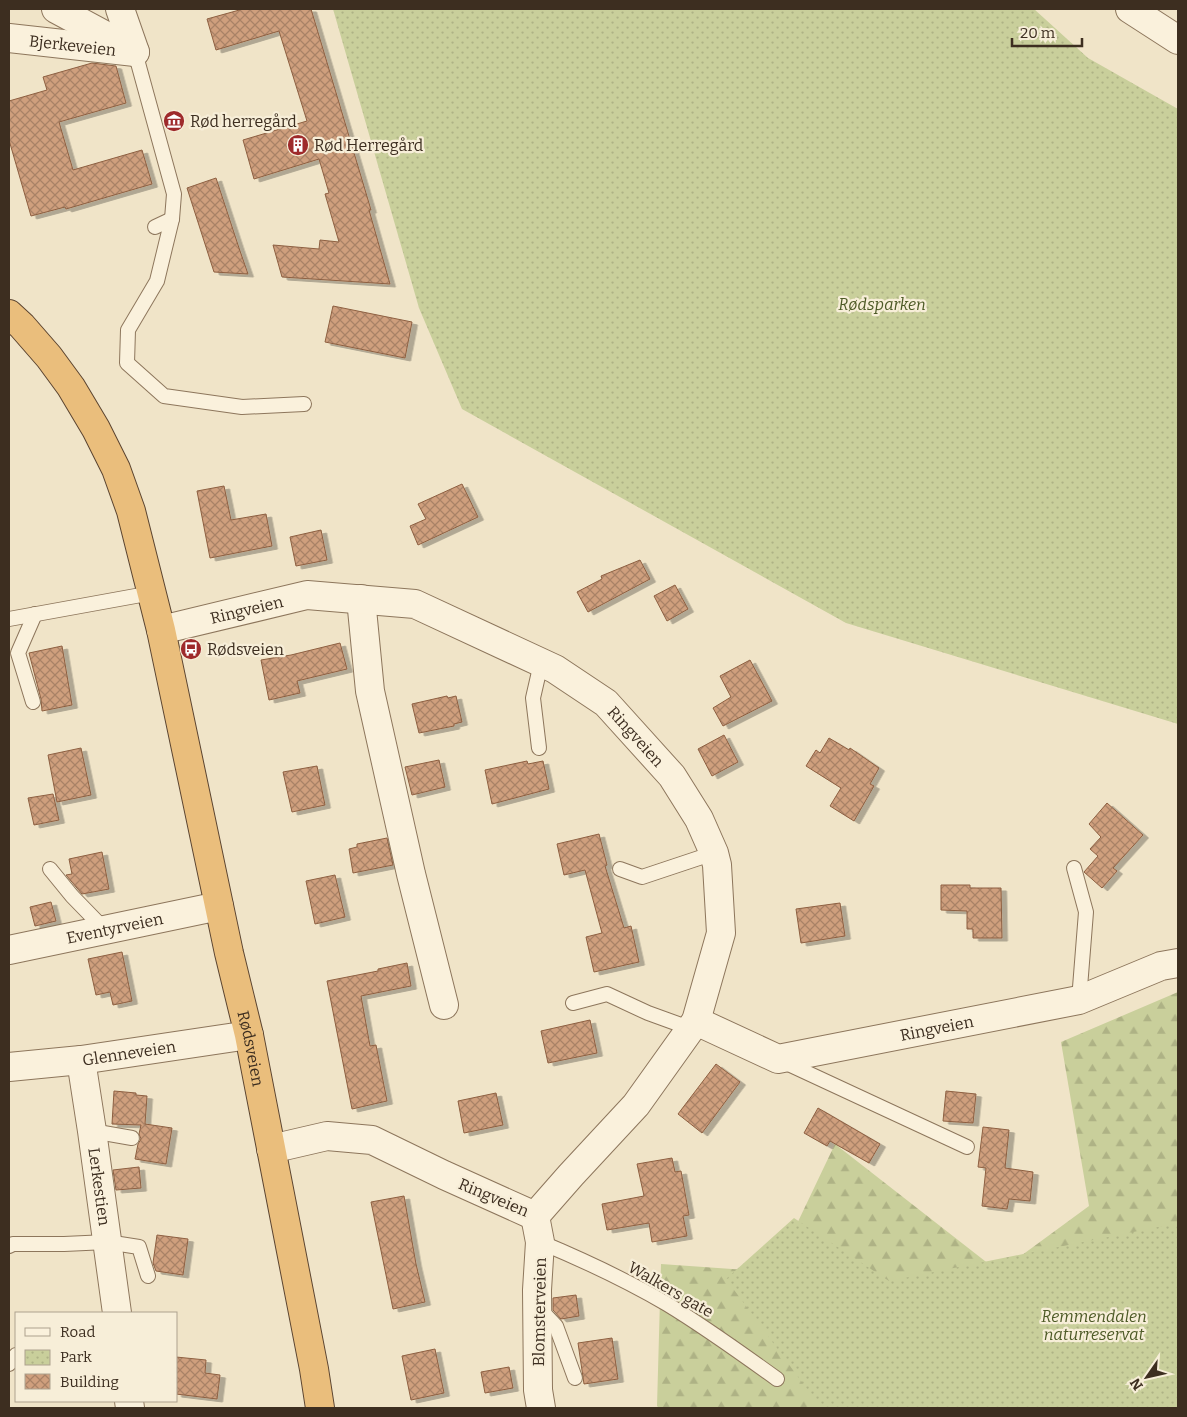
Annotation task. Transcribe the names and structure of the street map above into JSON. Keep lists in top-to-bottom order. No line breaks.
{"streets":{"highway":["Rødsveien"],"street":["Bjerkeveien","Ringveien","Eventyrveien","Glenneveien","Lerkestien","Blomsterveien"],"lane":["Walkers gate"]},"crossings":[["Ringveien","Rødsveien"],["Ringveien","Walkers gate"],["Ringveien","Blomsterveien"],["Eventyrveien","Rødsveien"],["Rødsveien","Glenneveien"],["Glenneveien","Lerkestien"],["Walkers gate","Blomsterveien"]],"parks":["Rødsparken","Remmendalen naturreservat"],"places":{"museum":["Rød herregård"],"building":["Rød Herregård"],"bus stop":["Rødsveien"]},"legend":["Road","Park","Building"],"scale_bar":"20 m","north":"bottom left"}
